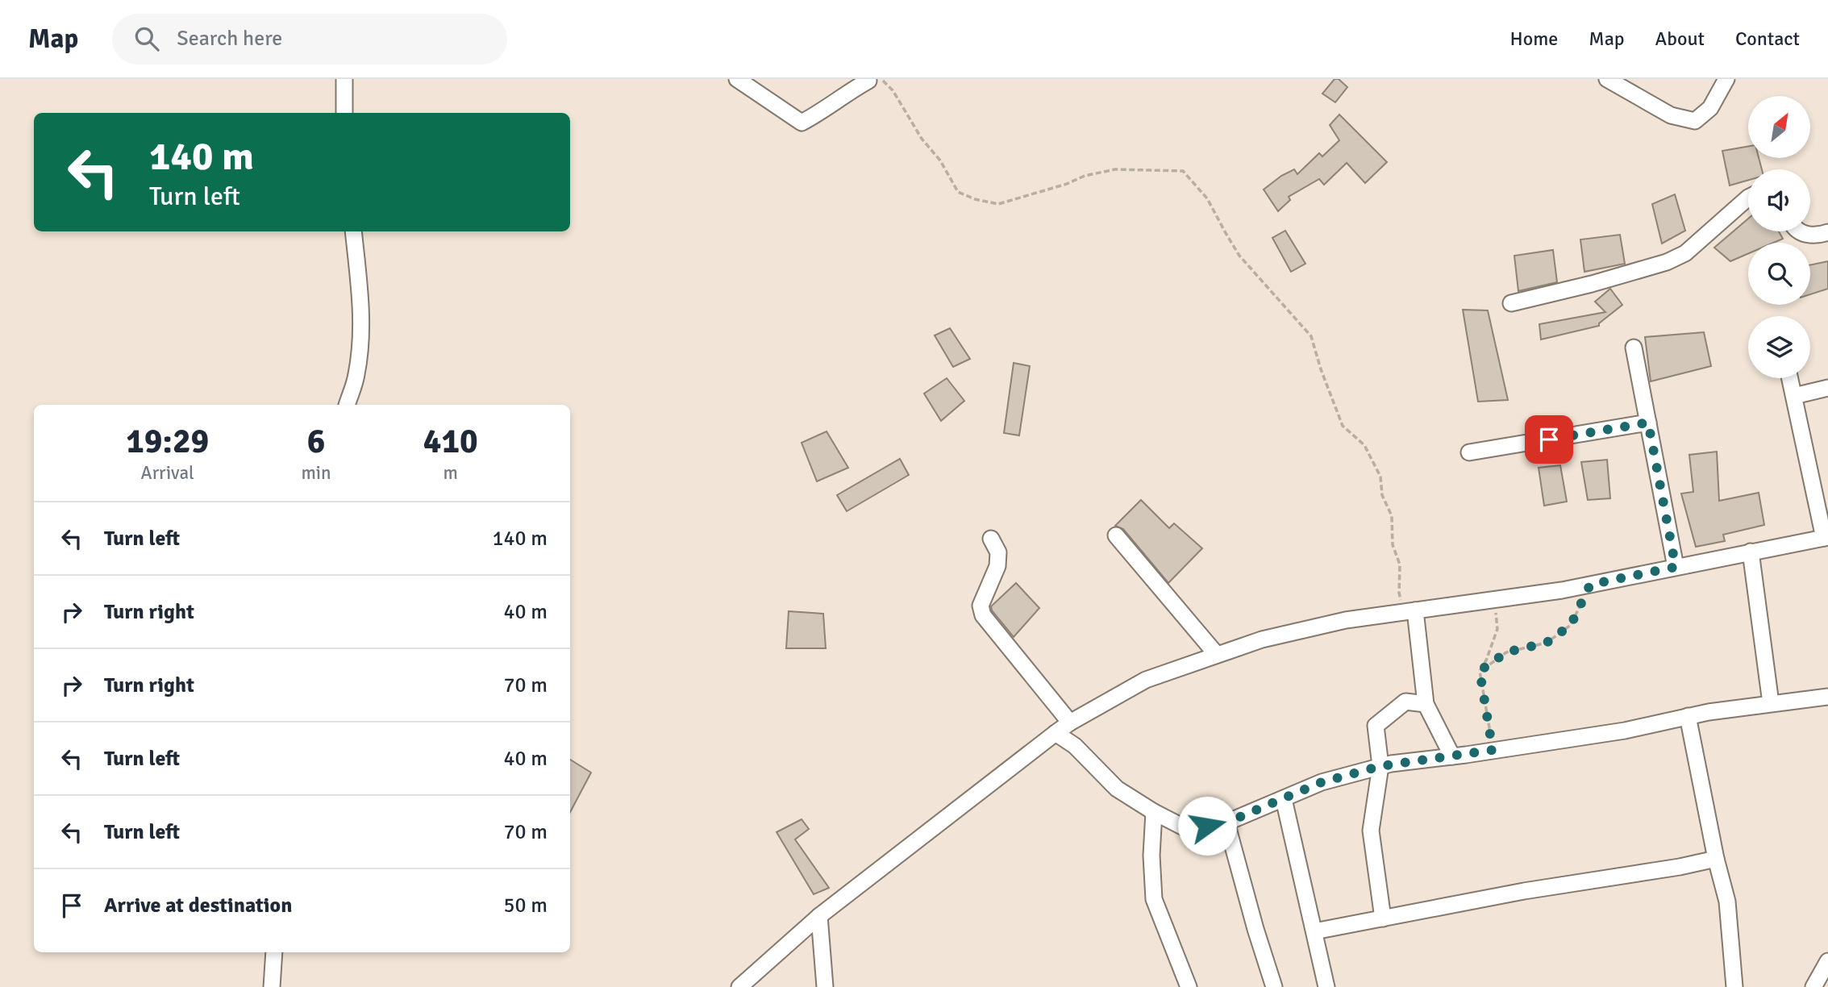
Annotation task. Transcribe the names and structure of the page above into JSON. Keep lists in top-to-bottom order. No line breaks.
{"north":"top right","page":{"header":"Map","search":"Search here","nav":["Home","Map","About","Contact"],"turn":["140 m","Turn left"],"eta":["19:29","Arrival","6","min","410","m"],"list":[{"name":"Turn left","value":"140 m"},{"name":"Turn right","value":"40 m"},{"name":"Turn right","value":"70 m"},{"name":"Turn left","value":"40 m"},{"name":"Turn left","value":"70 m"},{"name":"Arrive at destination","value":"50 m"}]}}
